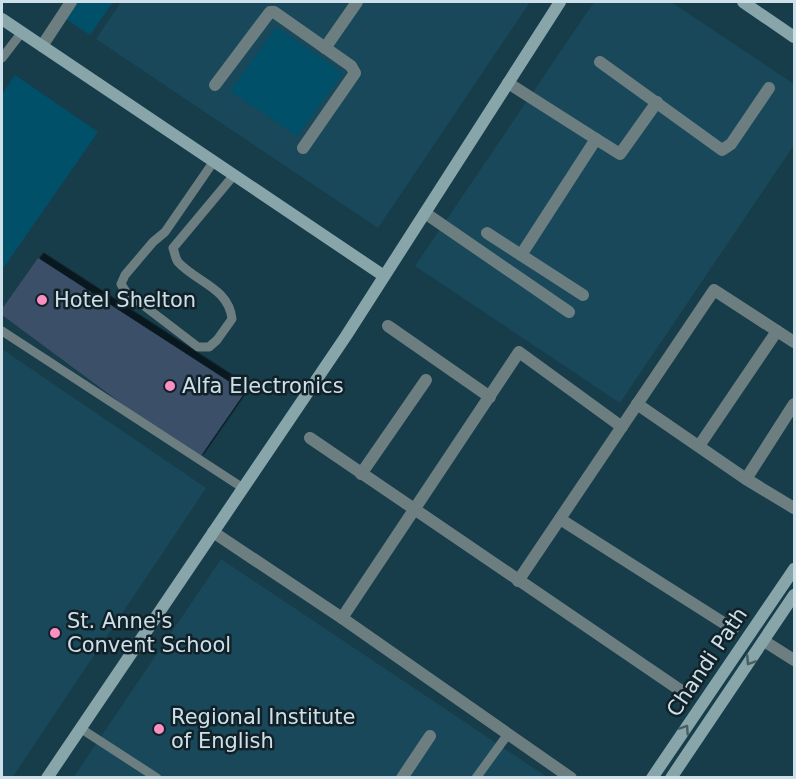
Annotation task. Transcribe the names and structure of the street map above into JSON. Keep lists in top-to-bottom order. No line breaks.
{"streets":{"street":["Chandi Path"]},"places":["Hotel Shelton","Alfa Electronics","St. Anne's Convent School","Regional Institute of English"]}
